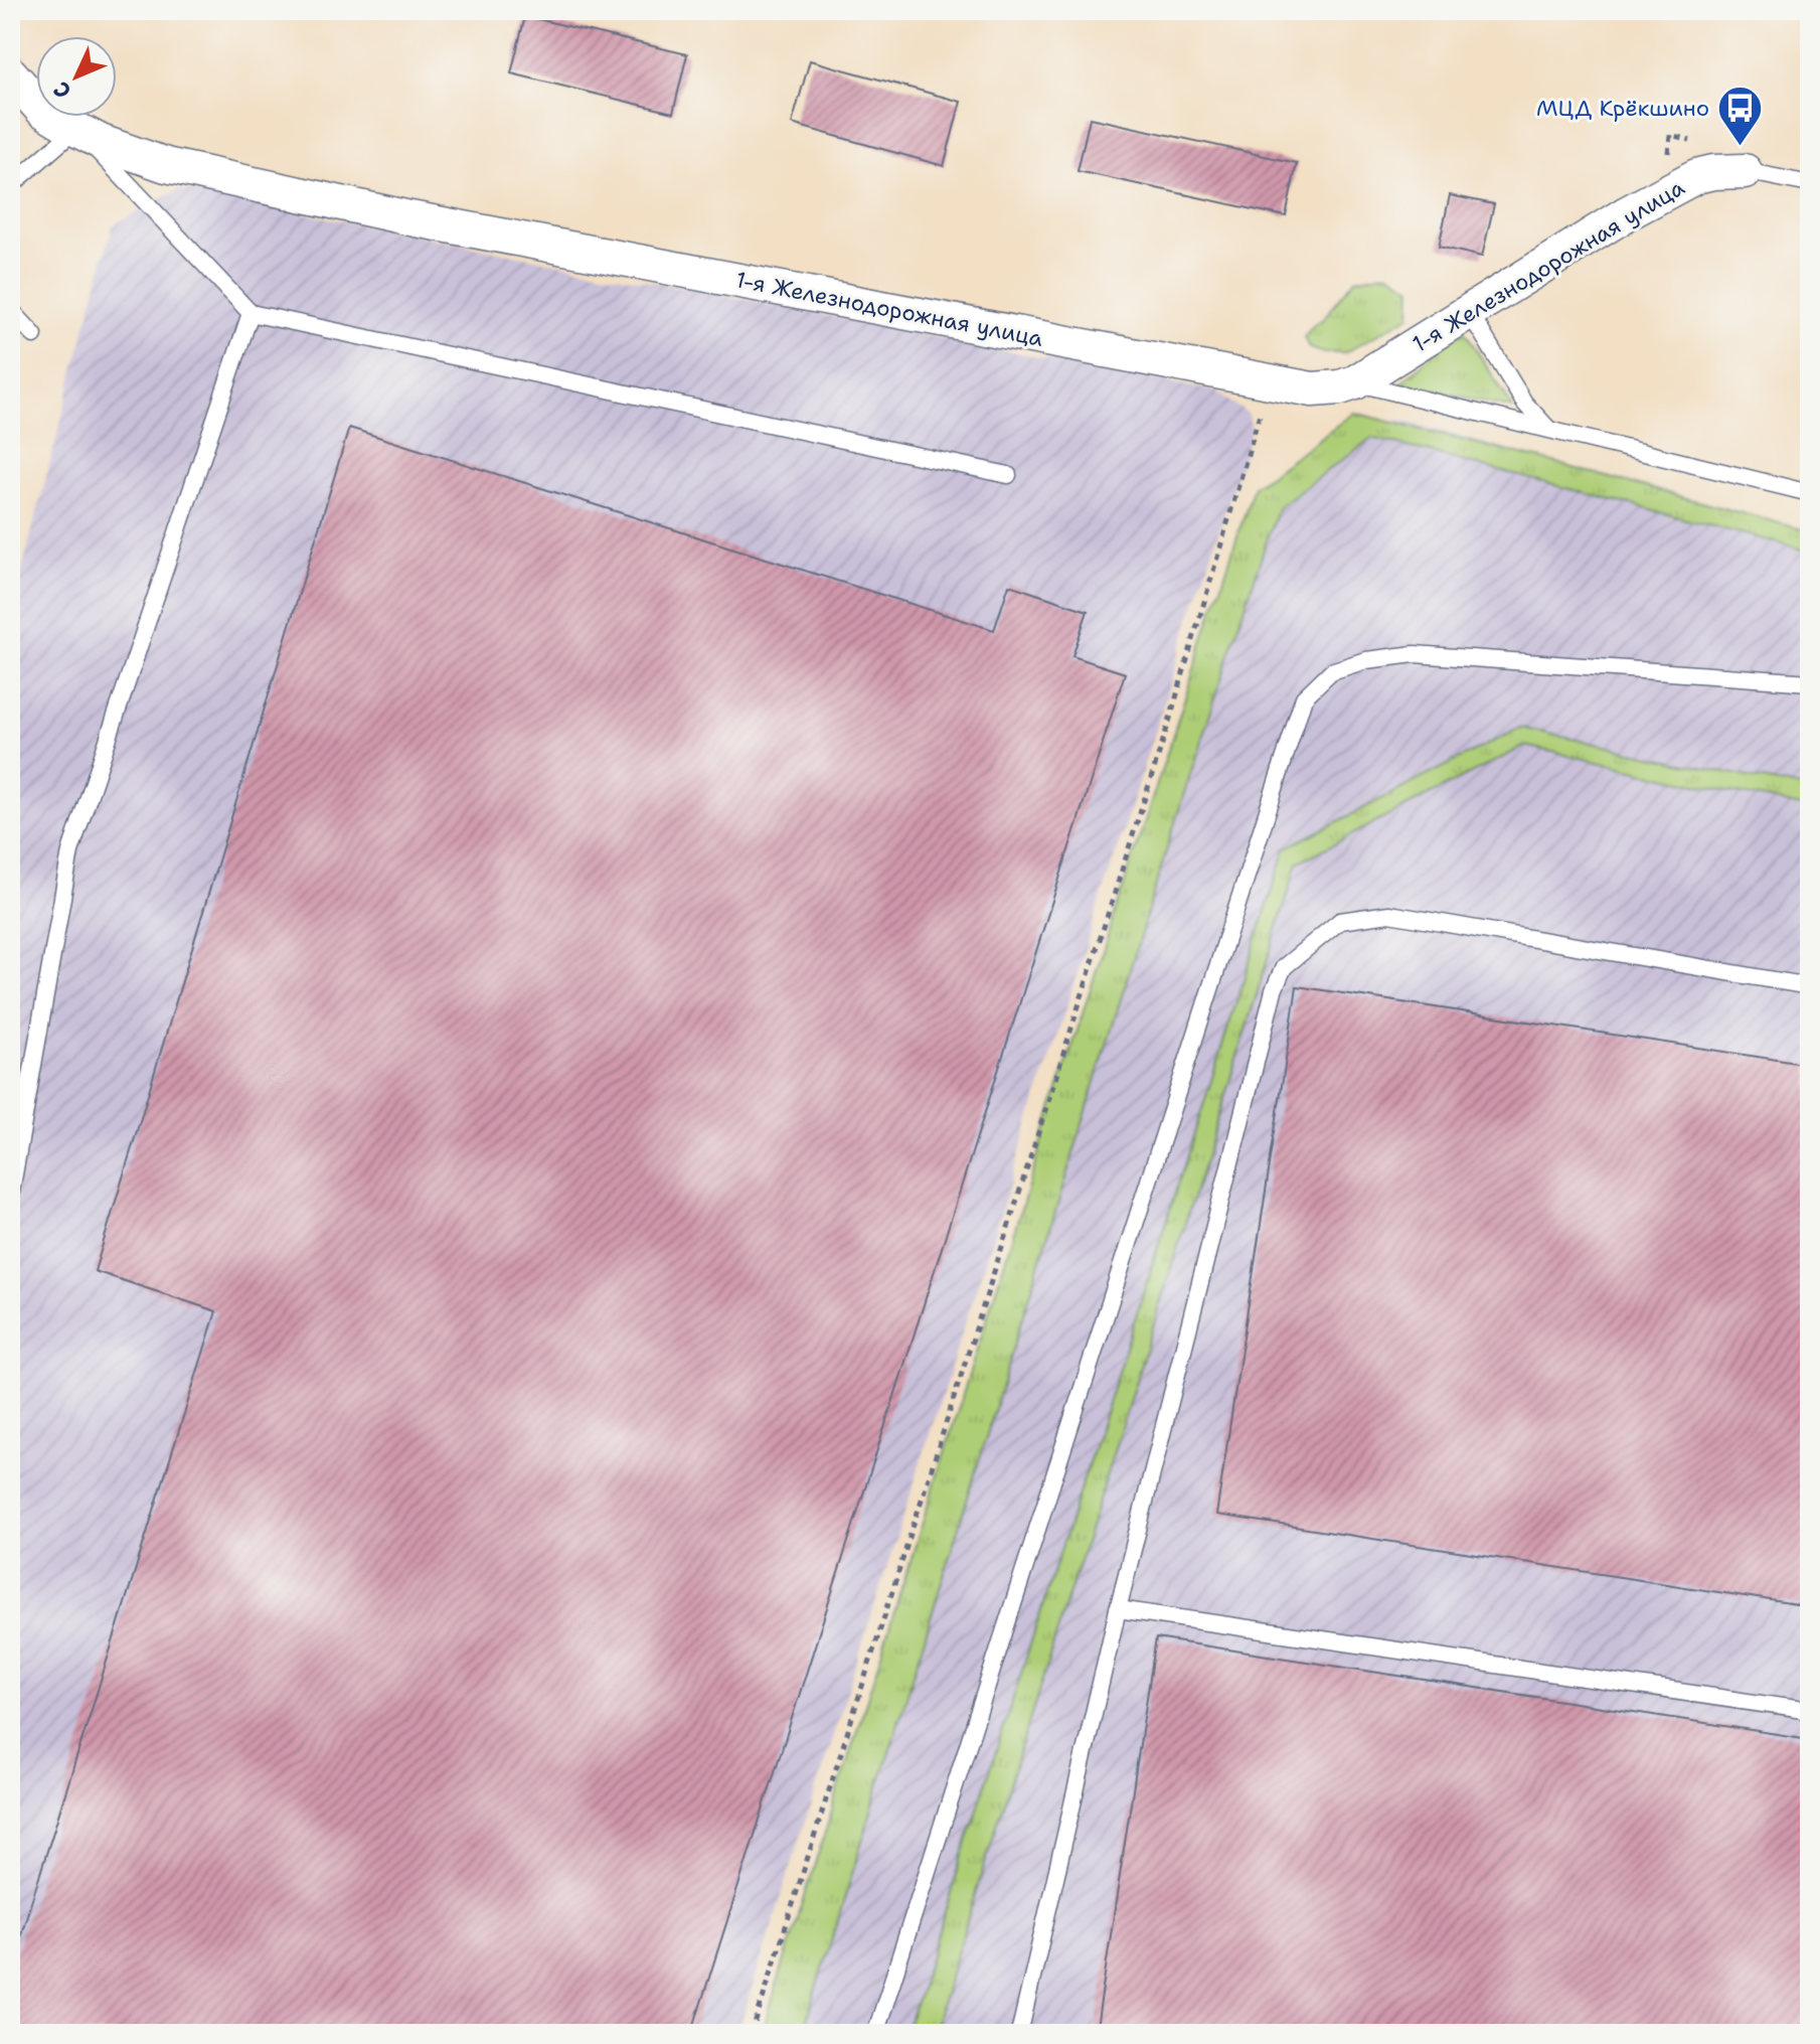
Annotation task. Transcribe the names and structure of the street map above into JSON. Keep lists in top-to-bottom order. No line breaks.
{"streets":{"street":["1-я Железнодорожная улица"]},"places":{"bus stop":["МЦД Крёкшино"]},"north":"bottom left"}
